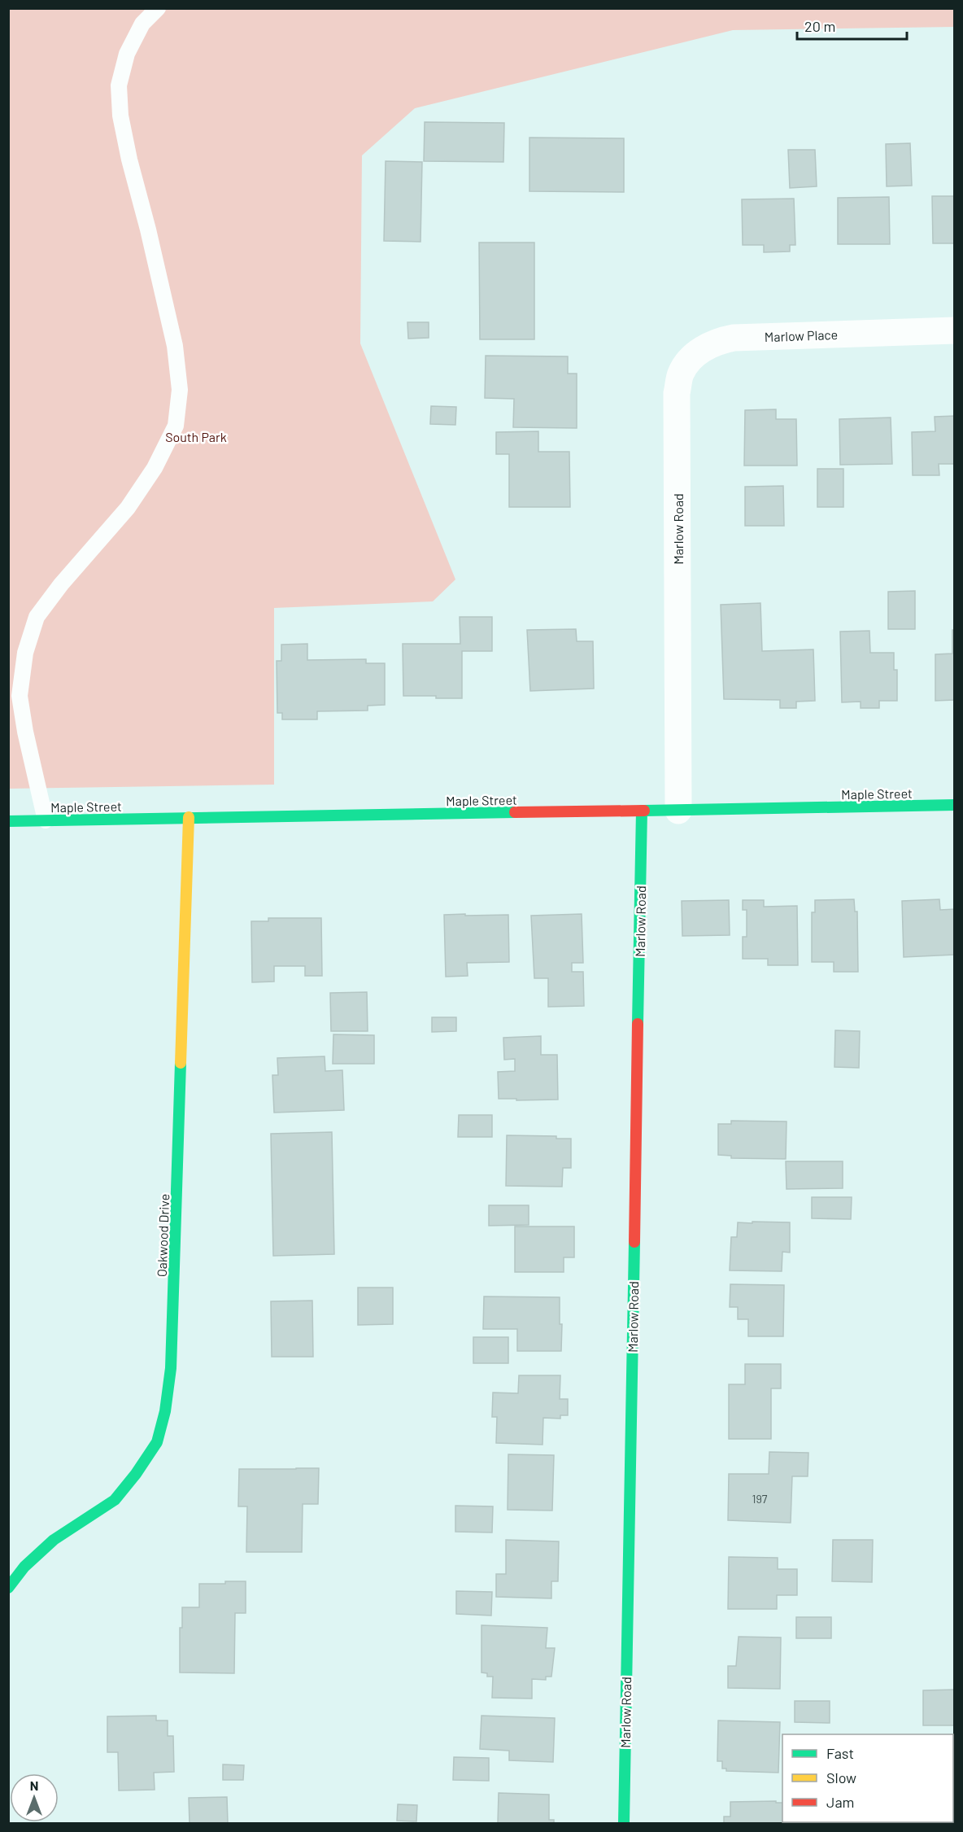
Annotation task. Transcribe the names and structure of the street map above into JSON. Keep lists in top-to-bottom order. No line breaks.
{"streets":{"street":["Marlow Place","Marlow Road","Maple Street","Oakwood Drive"]},"crossings":[["Marlow Place","Marlow Road"],["Marlow Road","Maple Street"],["Maple Street","Oakwood Drive"]],"parks":["South Park"],"house_numbers":["197"],"legend":["Fast","Slow","Jam"],"scale_bar":"20 m","north":"top"}
